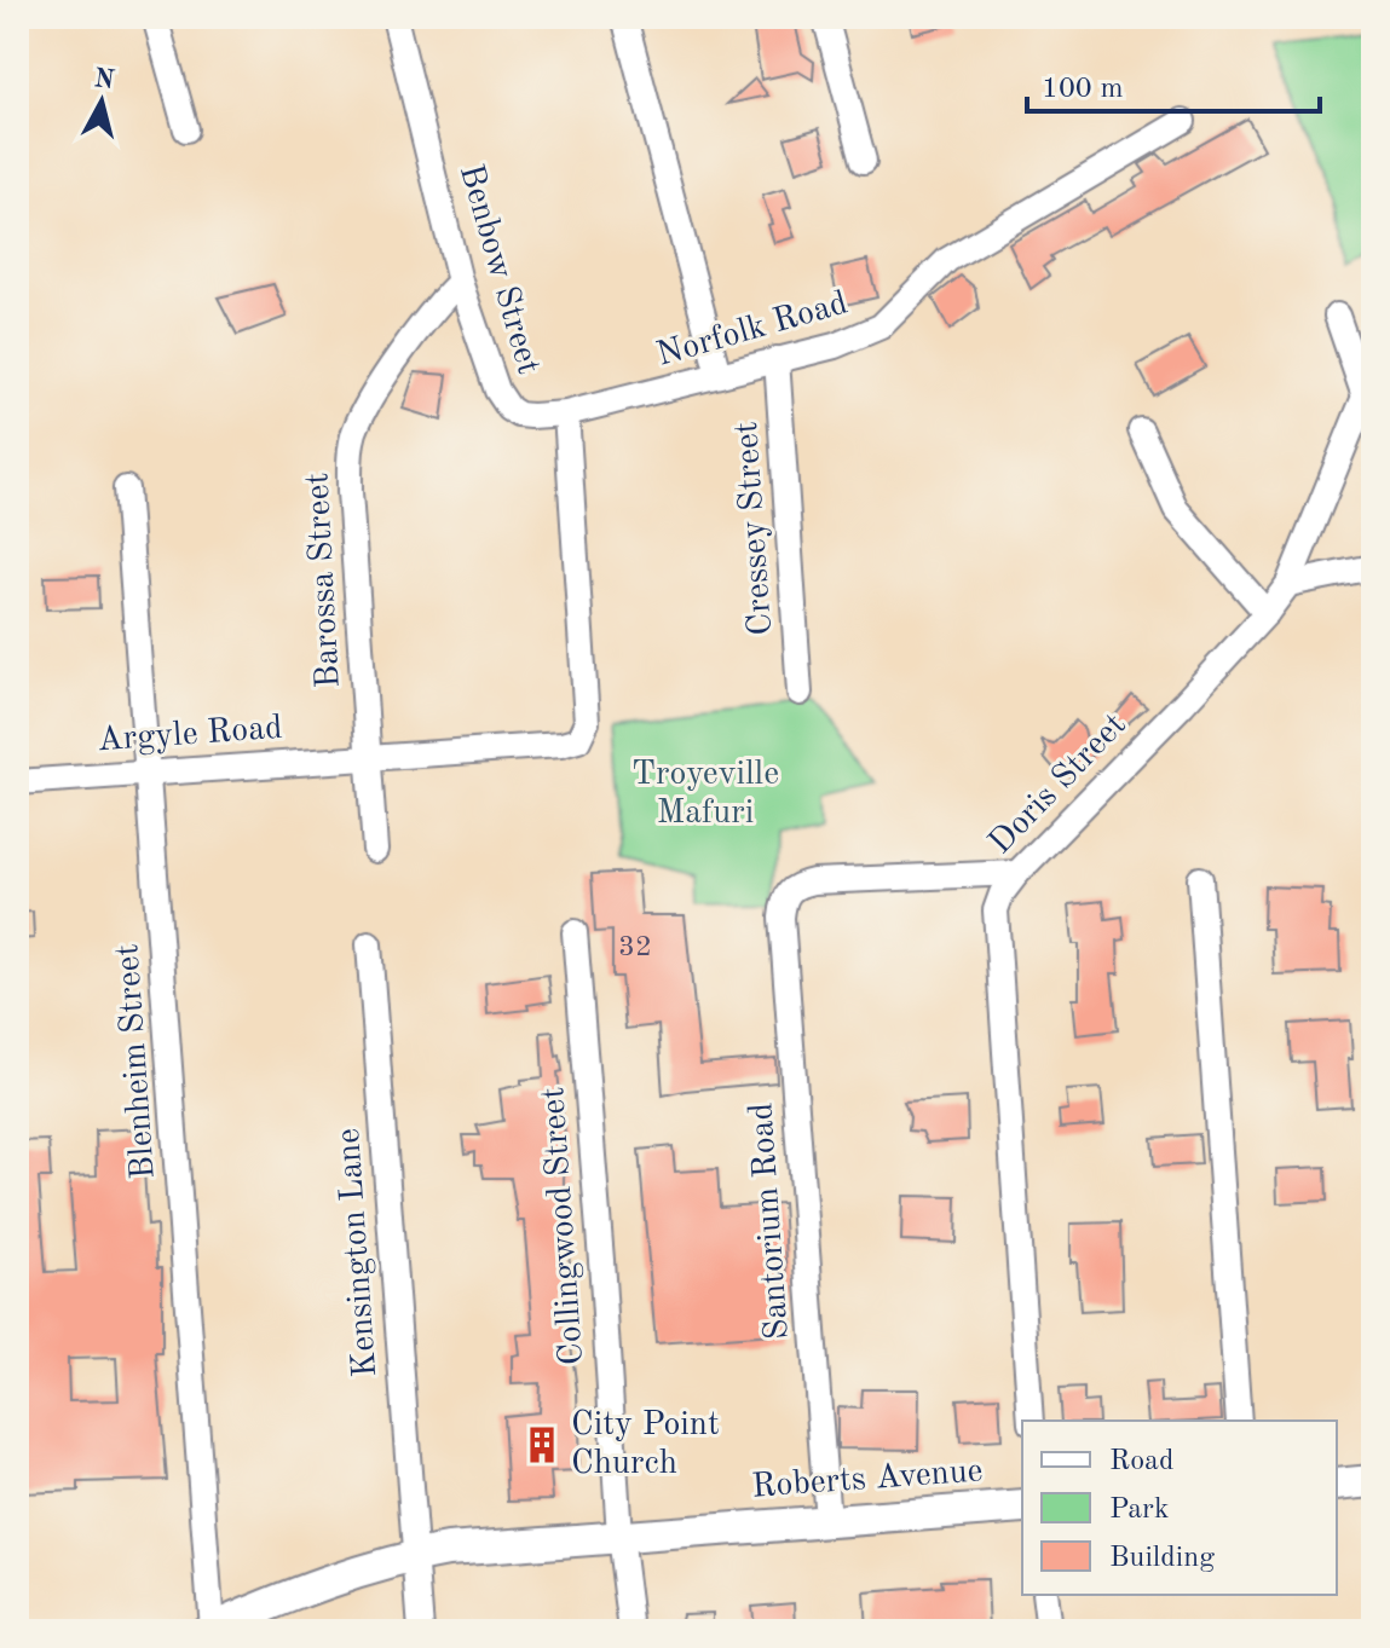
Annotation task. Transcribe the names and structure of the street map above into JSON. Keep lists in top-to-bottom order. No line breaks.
{"streets":{"main road":["Roberts Avenue"],"street":["Benbow Street","Norfolk Road","Cressey Street","Barossa Street","Argyle Road","Doris Street","Blenheim Street","Santorium Road","Collingwood Street","Kensington Lane"]},"crossings":[["Benbow Street","Norfolk Road"],["Benbow Street","Barossa Street"],["Benbow Street","Argyle Road"],["Norfolk Road","Cressey Street"],["Barossa Street","Argyle Road"],["Argyle Road","Blenheim Street"],["Doris Street","Santorium Road"],["Blenheim Street","Roberts Avenue"],["Santorium Road","Roberts Avenue"],["Collingwood Street","Roberts Avenue"],["Kensington Lane","Roberts Avenue"]],"parks":["Troyeville Mafuri"],"places":{"building":["City Point Church"]},"house_numbers":["32"],"legend":["Road","Park","Building"],"scale_bar":"100 m","north":"top"}
